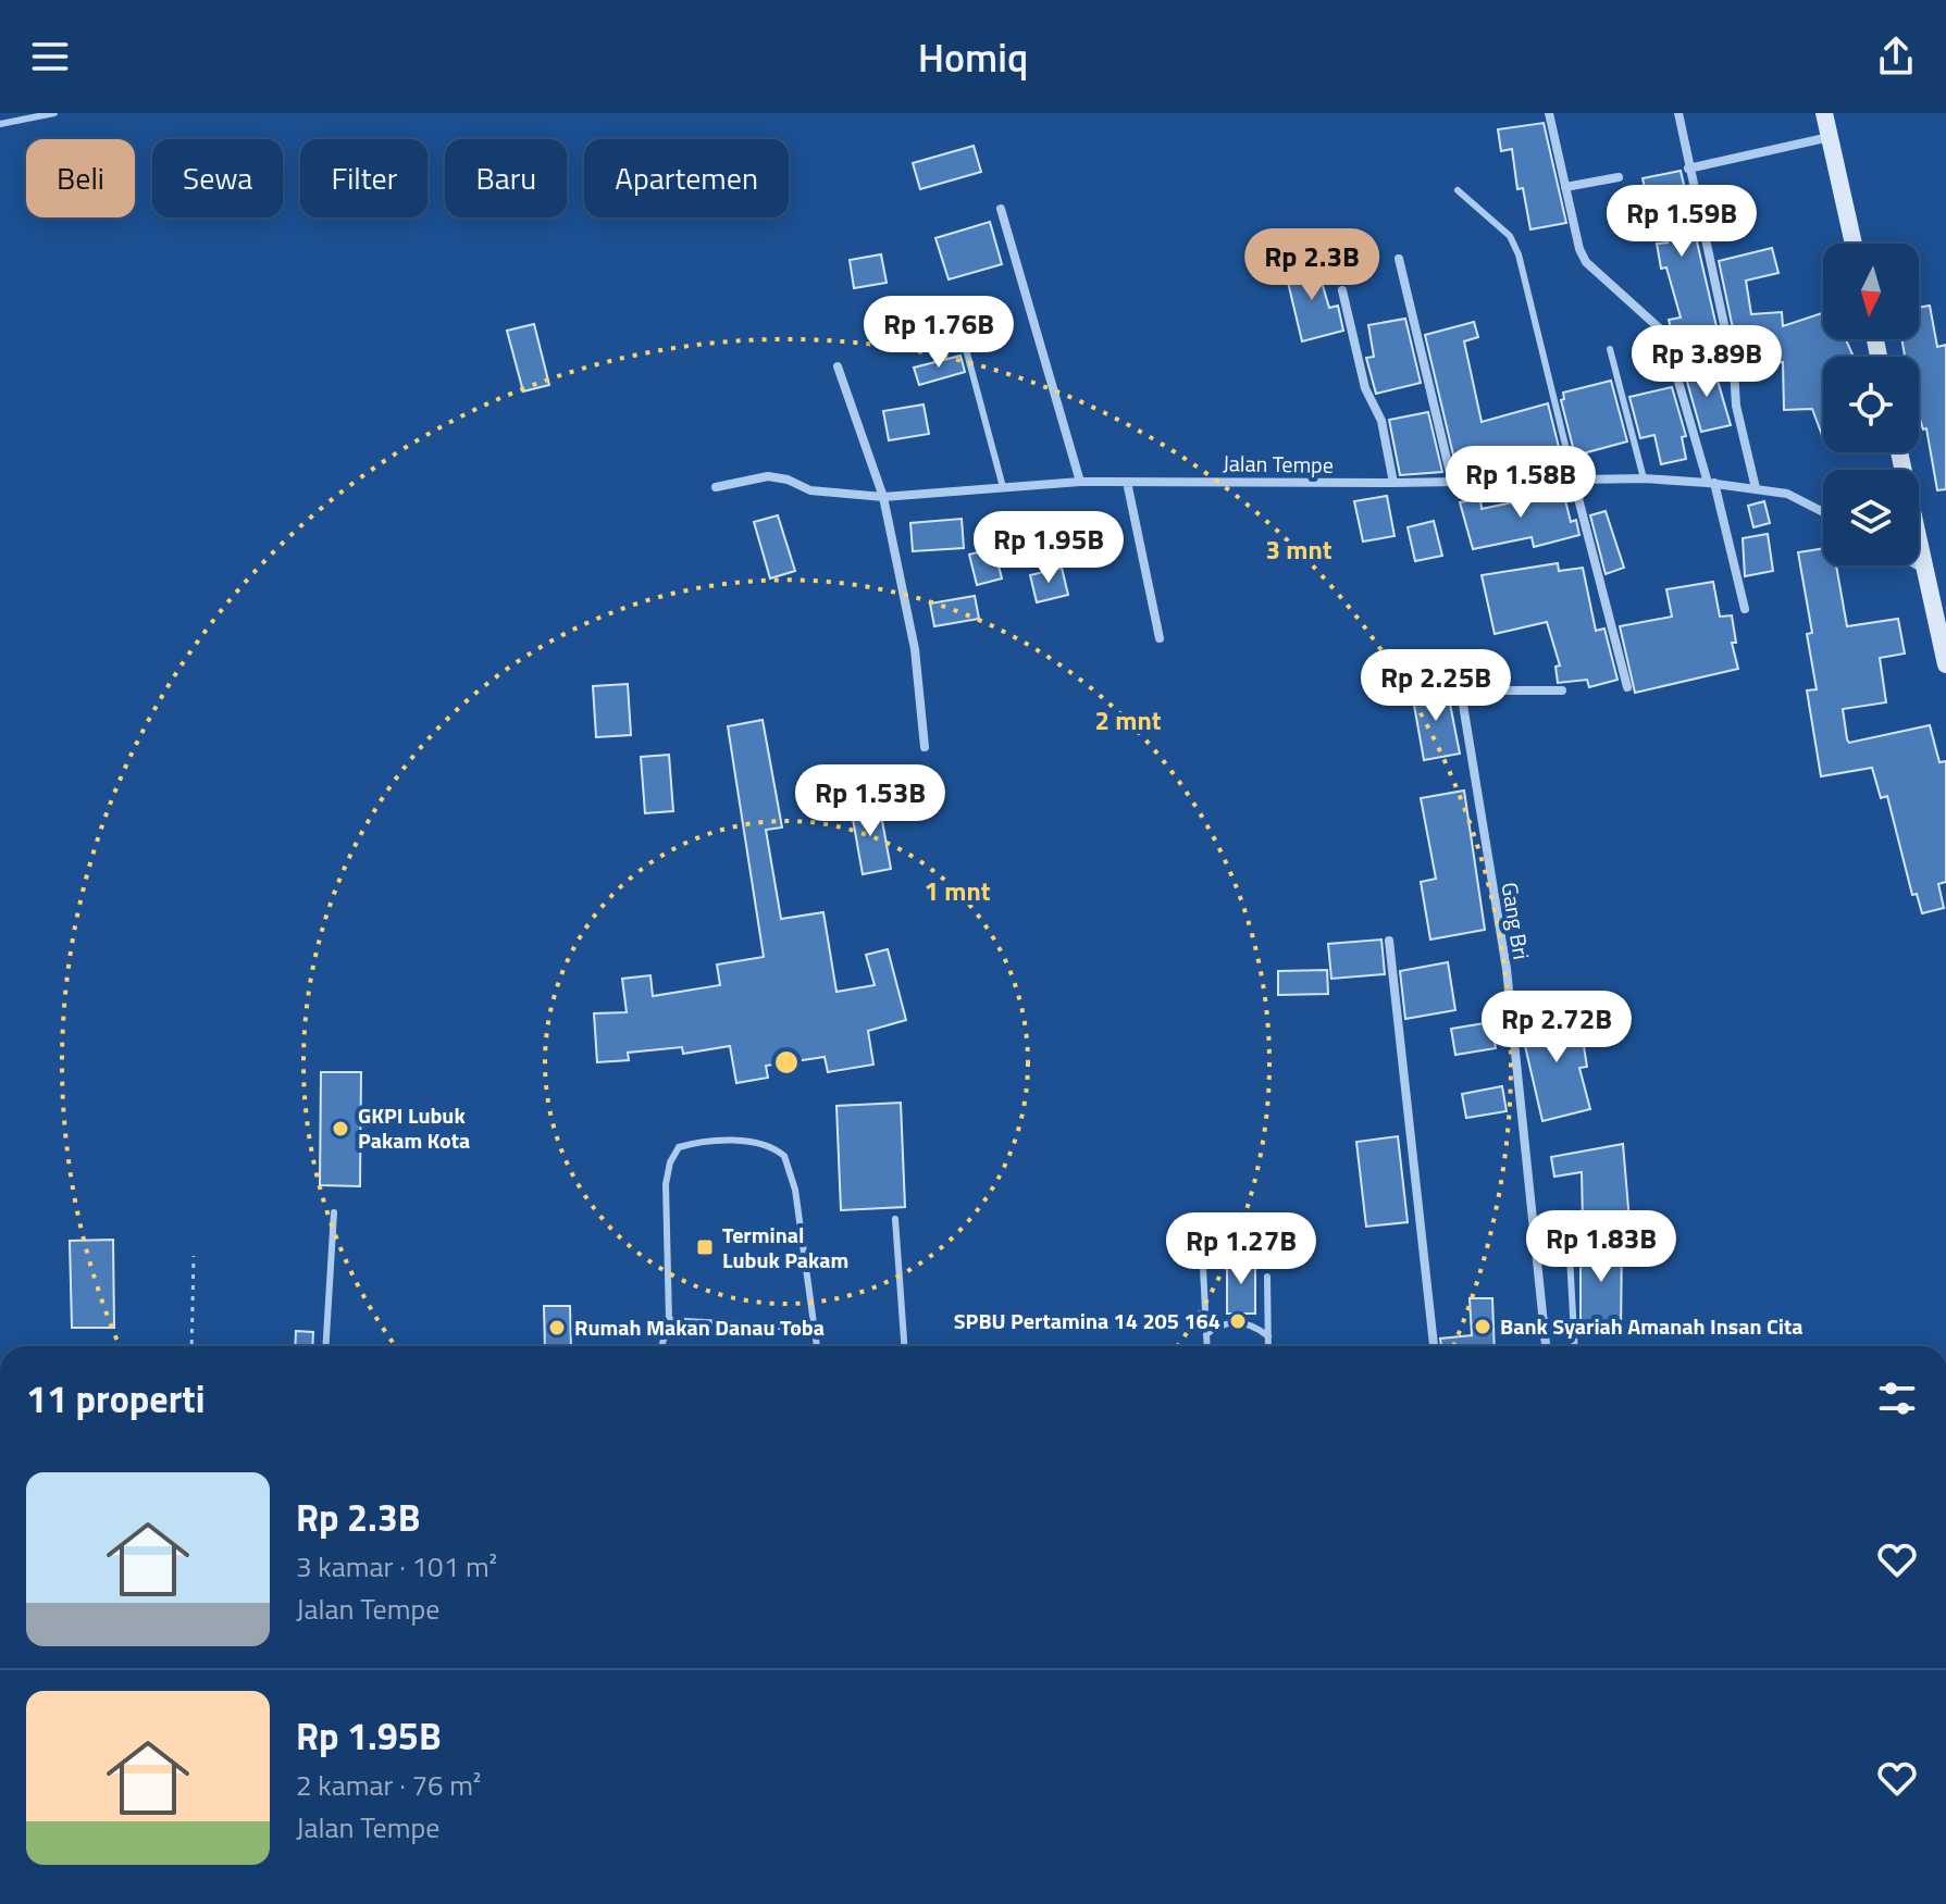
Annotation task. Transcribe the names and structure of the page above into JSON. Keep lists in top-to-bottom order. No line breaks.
{"streets":{"street":["Jalan Tempe","Gang Bri"]},"places":{"other":["GKPI Lubuk Pakam Kota","SPBU Pertamina 14 205 164","Bank Syariah Amanah Insan Cita","Rumah Makan Danau Toba"],"transit":["Terminal Lubuk Pakam"]},"north":"bottom","page":{"header":"Homiq","chip":["Beli","Sewa","Filter","Baru","Apartemen"],"price":["Rp 1.59B","Rp 2.3B","Rp 1.76B","Rp 3.89B","Rp 1.58B","Rp 1.95B","Rp 2.25B","Rp 1.53B","Rp 2.72B","Rp 1.83B","Rp 1.27B"],"heading":"11 properti","list":[{"name":"Rp 2.3B","note":"3 kamar · 101 m² · Jalan Tempe"},{"name":"Rp 1.95B","note":"2 kamar · 76 m² · Jalan Tempe"}]},"rings":["3 mnt","2 mnt","1 mnt"]}
